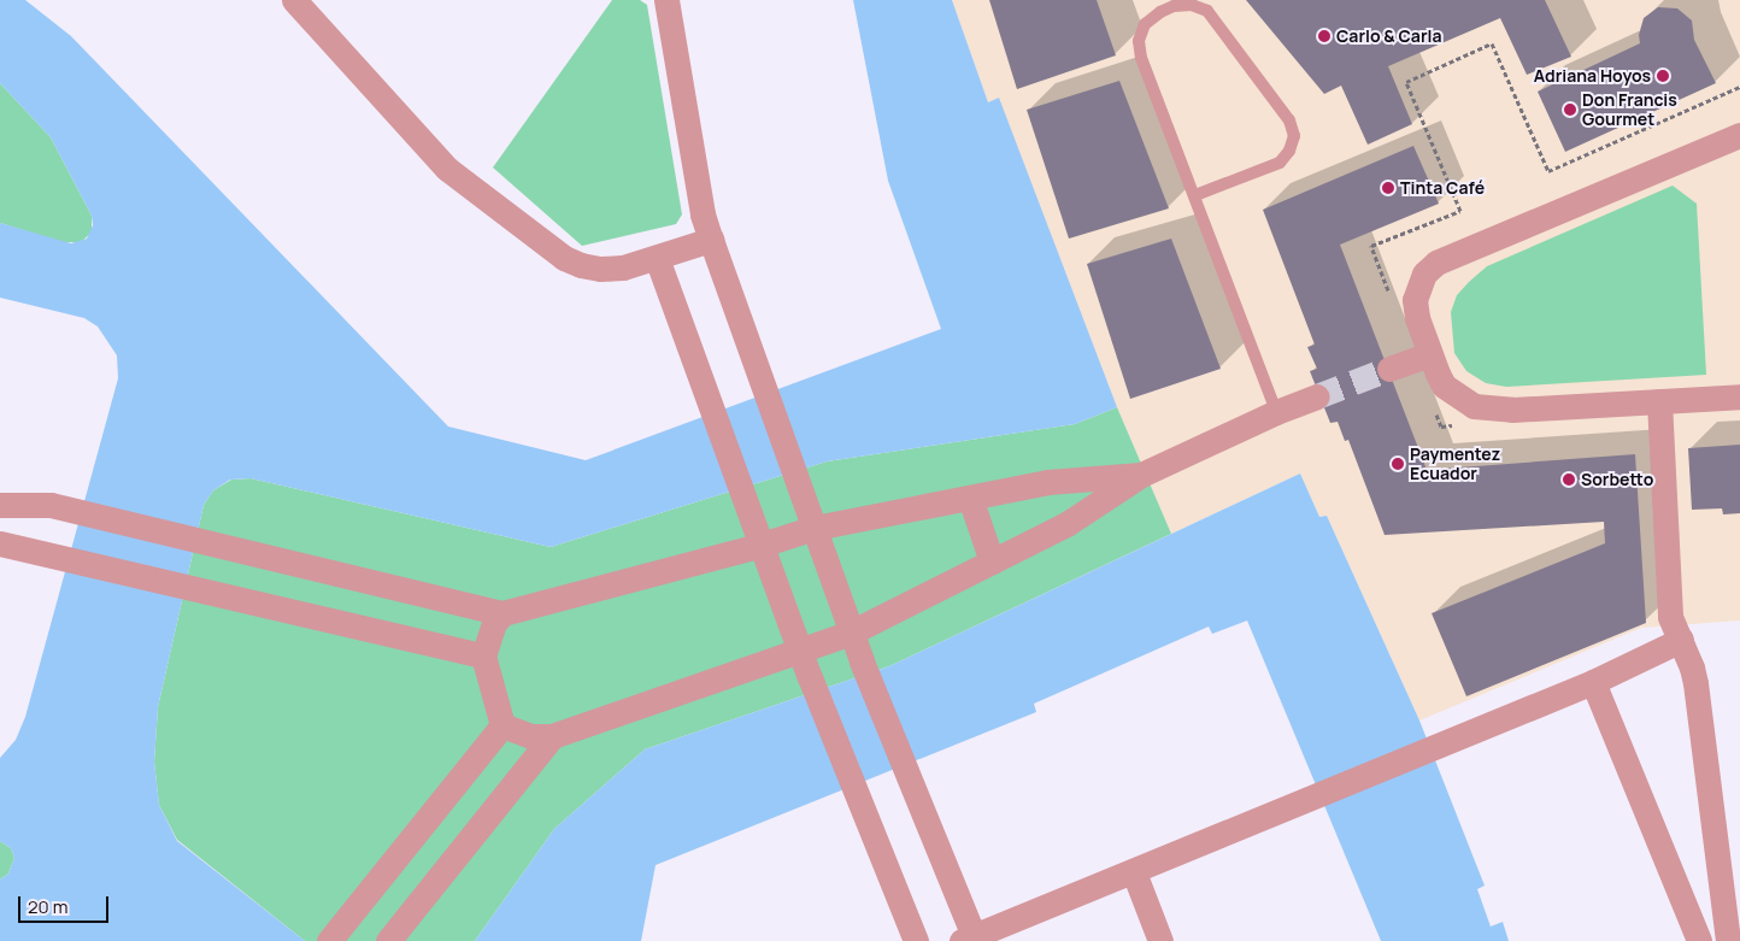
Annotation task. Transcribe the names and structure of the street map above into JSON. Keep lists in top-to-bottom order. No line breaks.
{"places":["Carlo & Carla","Adriana Hoyos","Don Francis Gourmet","Tinta Café","Paymentez Ecuador","Sorbetto"],"scale_bar":"20 m"}
